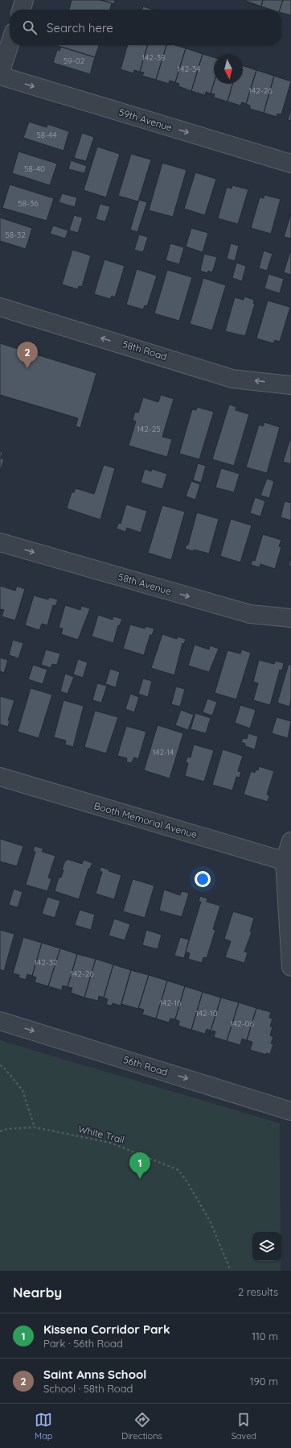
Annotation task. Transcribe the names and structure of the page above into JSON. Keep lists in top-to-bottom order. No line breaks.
{"streets":{"street":["59th Avenue","58th Road","58th Avenue","Booth Memorial Avenue","56th Road"],"path":["White Trail"]},"one_way":["59th Avenue","58th Road","58th Avenue","56th Road"],"house_numbers":["142-38","59-02","142-34","142-26","58-44","58-40","58-36","58-32","142-25","142-14","142-32","142-26","142-16","142-10","142-06"],"north":"bottom","page":{"search":"Search here","pins":["2","1"],"heading":["Nearby","2 results"],"list":[{"mark":"1","name":"Kissena Corridor Park","note":"Park · 56th Road","value":"110 m"},{"mark":"2","name":"Saint Anns School","note":"School · 58th Road","value":"190 m"}],"nav":["Map","Directions","Saved"]}}
